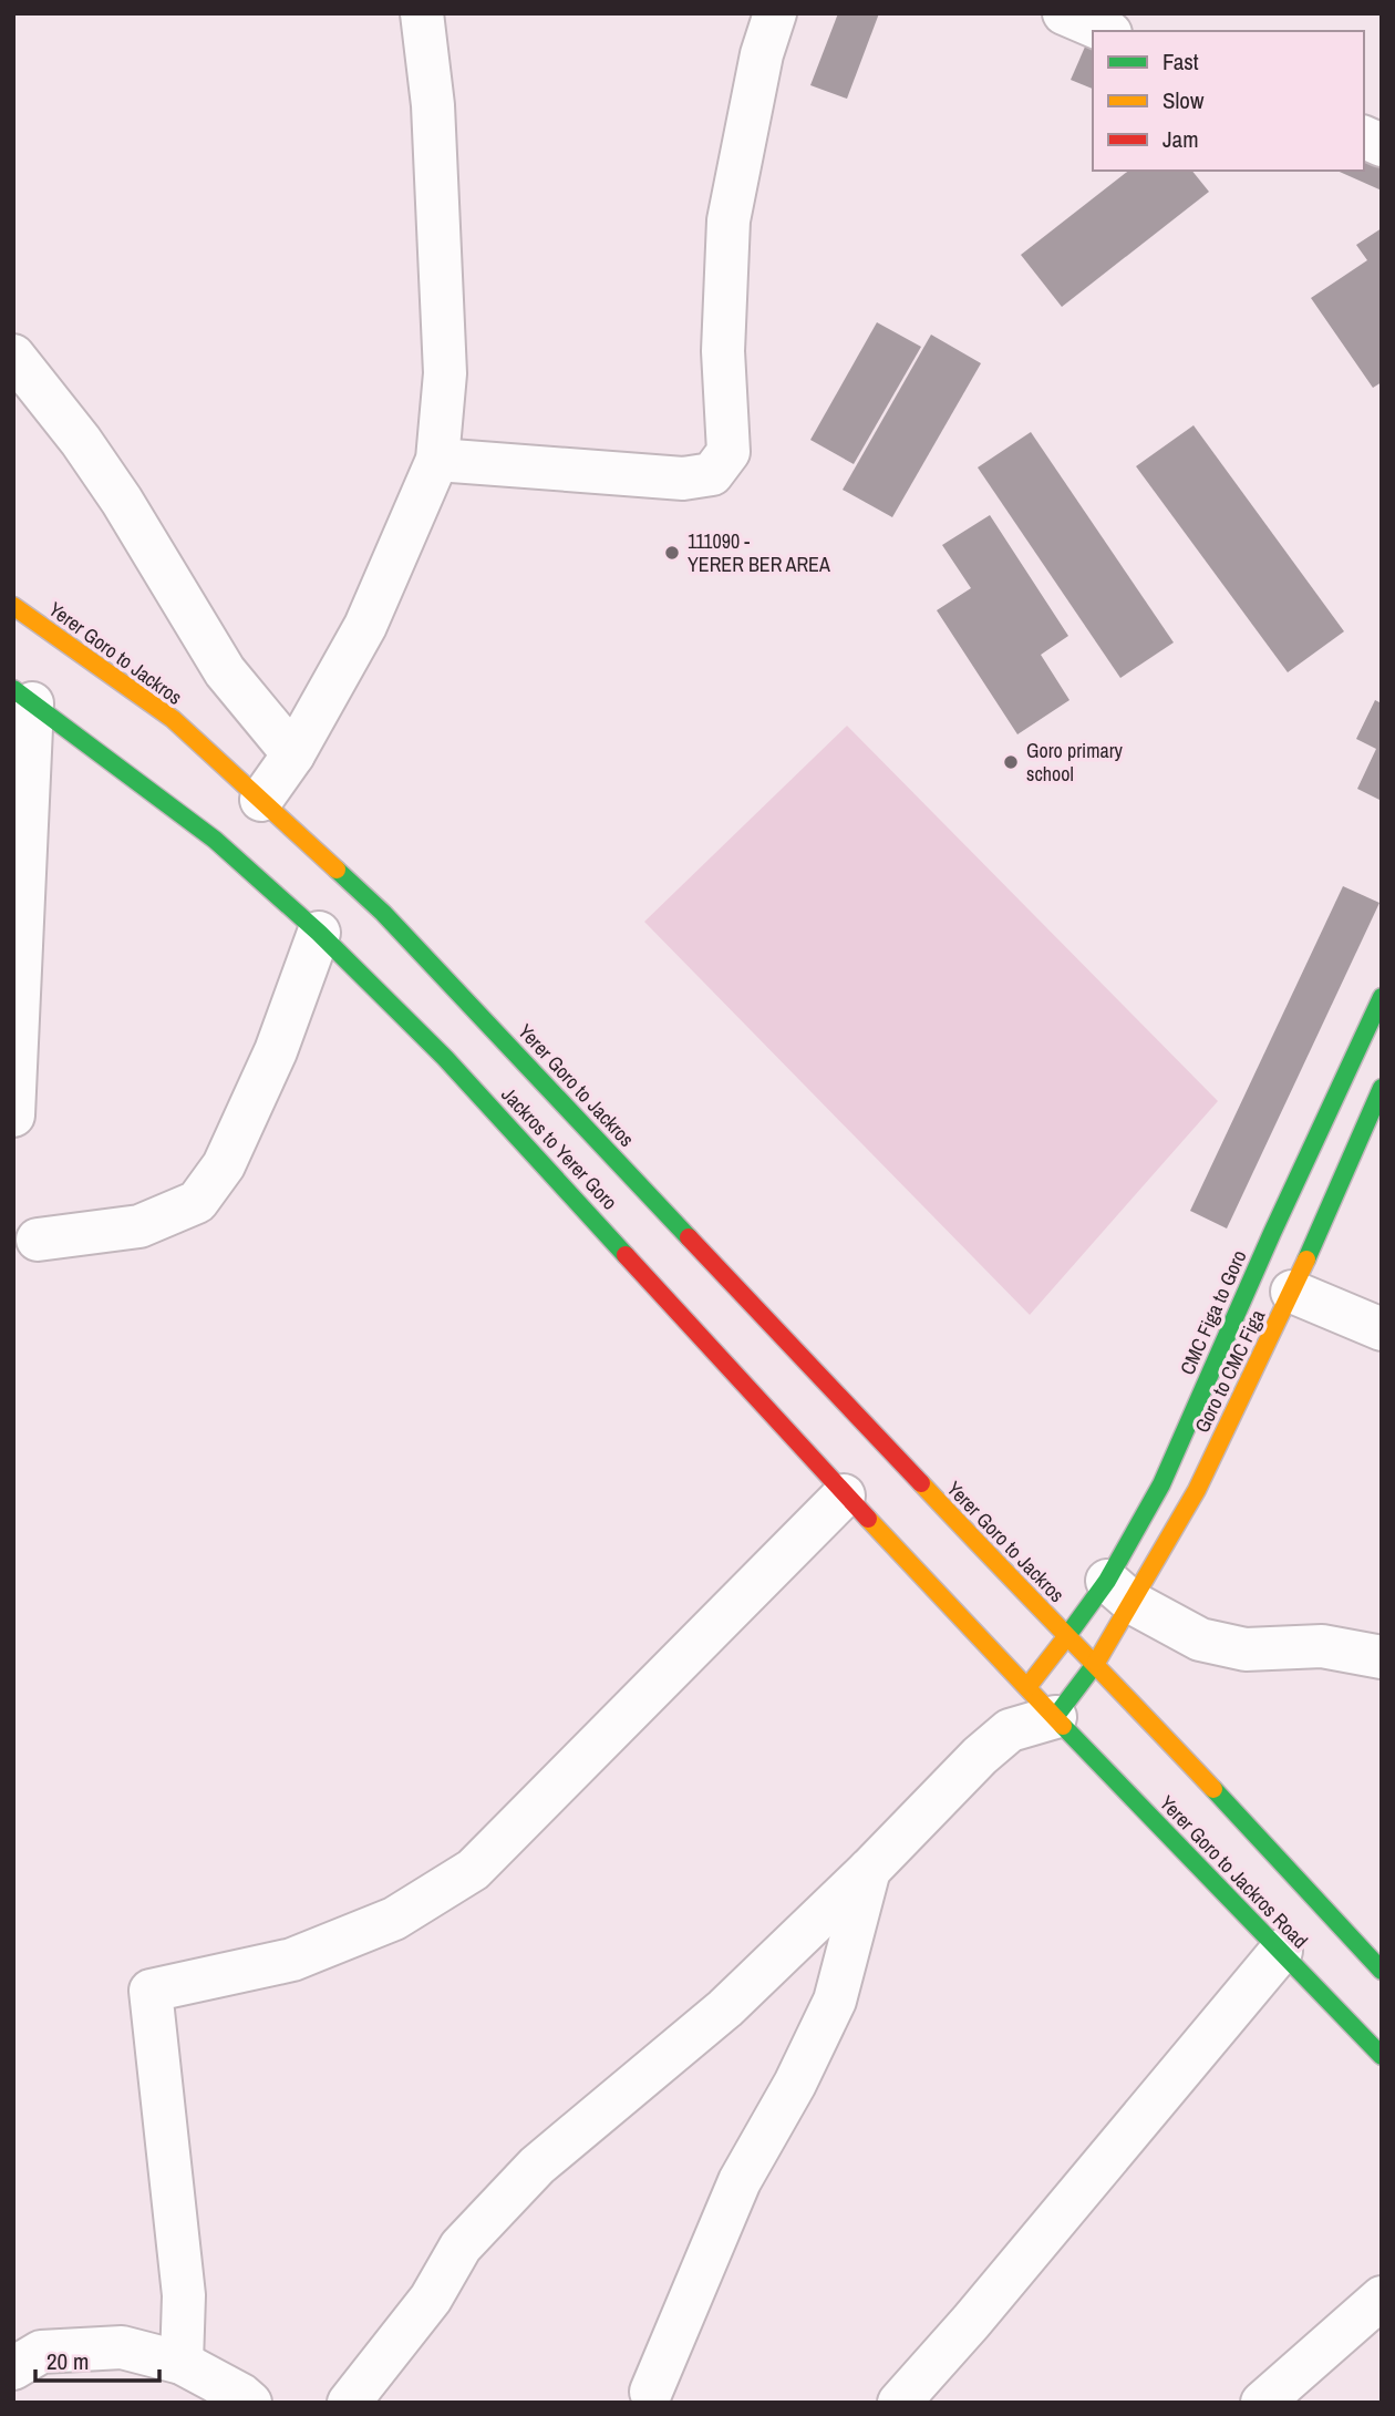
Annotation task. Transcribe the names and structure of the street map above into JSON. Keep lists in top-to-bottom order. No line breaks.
{"streets":{"main road":["Yerer Goro to Jackros","Jackros to Yerer Goro","CMC Figa to Goro","Goro to CMC Figa","Yerer Goro to Jackros Road"]},"crossings":[["Yerer Goro to Jackros","CMC Figa to Goro"],["Yerer Goro to Jackros","Goro to CMC Figa"],["Jackros to Yerer Goro","CMC Figa to Goro"],["Jackros to Yerer Goro","Goro to CMC Figa"],["Jackros to Yerer Goro","Yerer Goro to Jackros Road"],["CMC Figa to Goro","Goro to CMC Figa"],["CMC Figa to Goro","Yerer Goro to Jackros Road"],["Goro to CMC Figa","Yerer Goro to Jackros Road"]],"places":["111090 - YERER BER AREA","Goro primary school"],"legend":["Fast","Slow","Jam"],"scale_bar":"20 m"}
